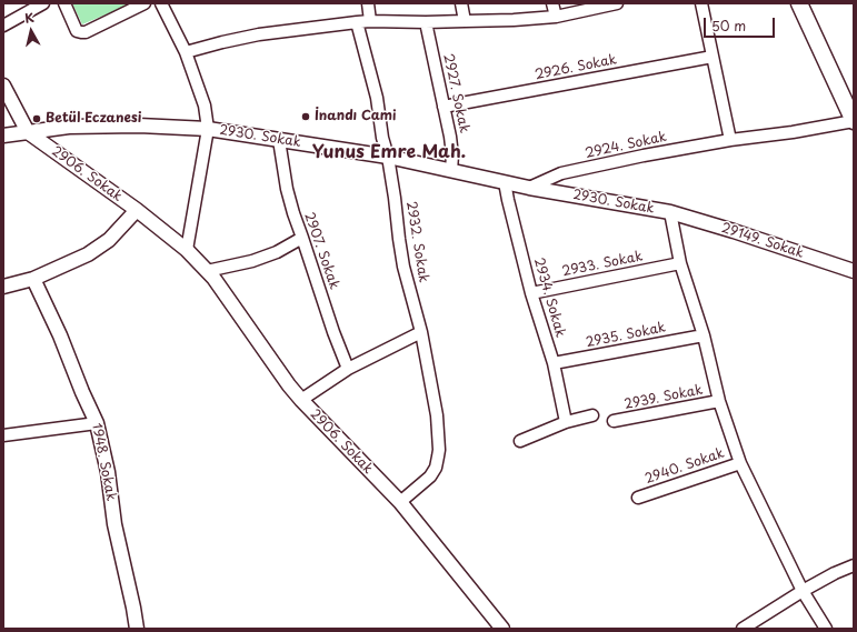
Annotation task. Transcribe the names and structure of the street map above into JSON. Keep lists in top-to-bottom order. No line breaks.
{"streets":{"street":["2926. Sokak","2927. Sokak","2930. Sokak","2924. Sokak","2906. Sokak","29149. Sokak","2932. Sokak","2907. Sokak","2933. Sokak","2934. Sokak","2935. Sokak","2939. Sokak","1948. Sokak","2940. Sokak"]},"crossings":[["2926. Sokak","2927. Sokak"],["2927. Sokak","2930. Sokak"],["2930. Sokak","2924. Sokak"],["2930. Sokak","2906. Sokak"],["2930. Sokak","29149. Sokak"],["2930. Sokak","2932. Sokak"],["2930. Sokak","2907. Sokak"],["2930. Sokak","2934. Sokak"],["2906. Sokak","2932. Sokak"],["2933. Sokak","2934. Sokak"],["2934. Sokak","2935. Sokak"]],"districts":["Yunus Emre Mah."],"places":["İnandı Cami","Betül Eczanesi"],"scale_bar":"50 m","north":"top"}
